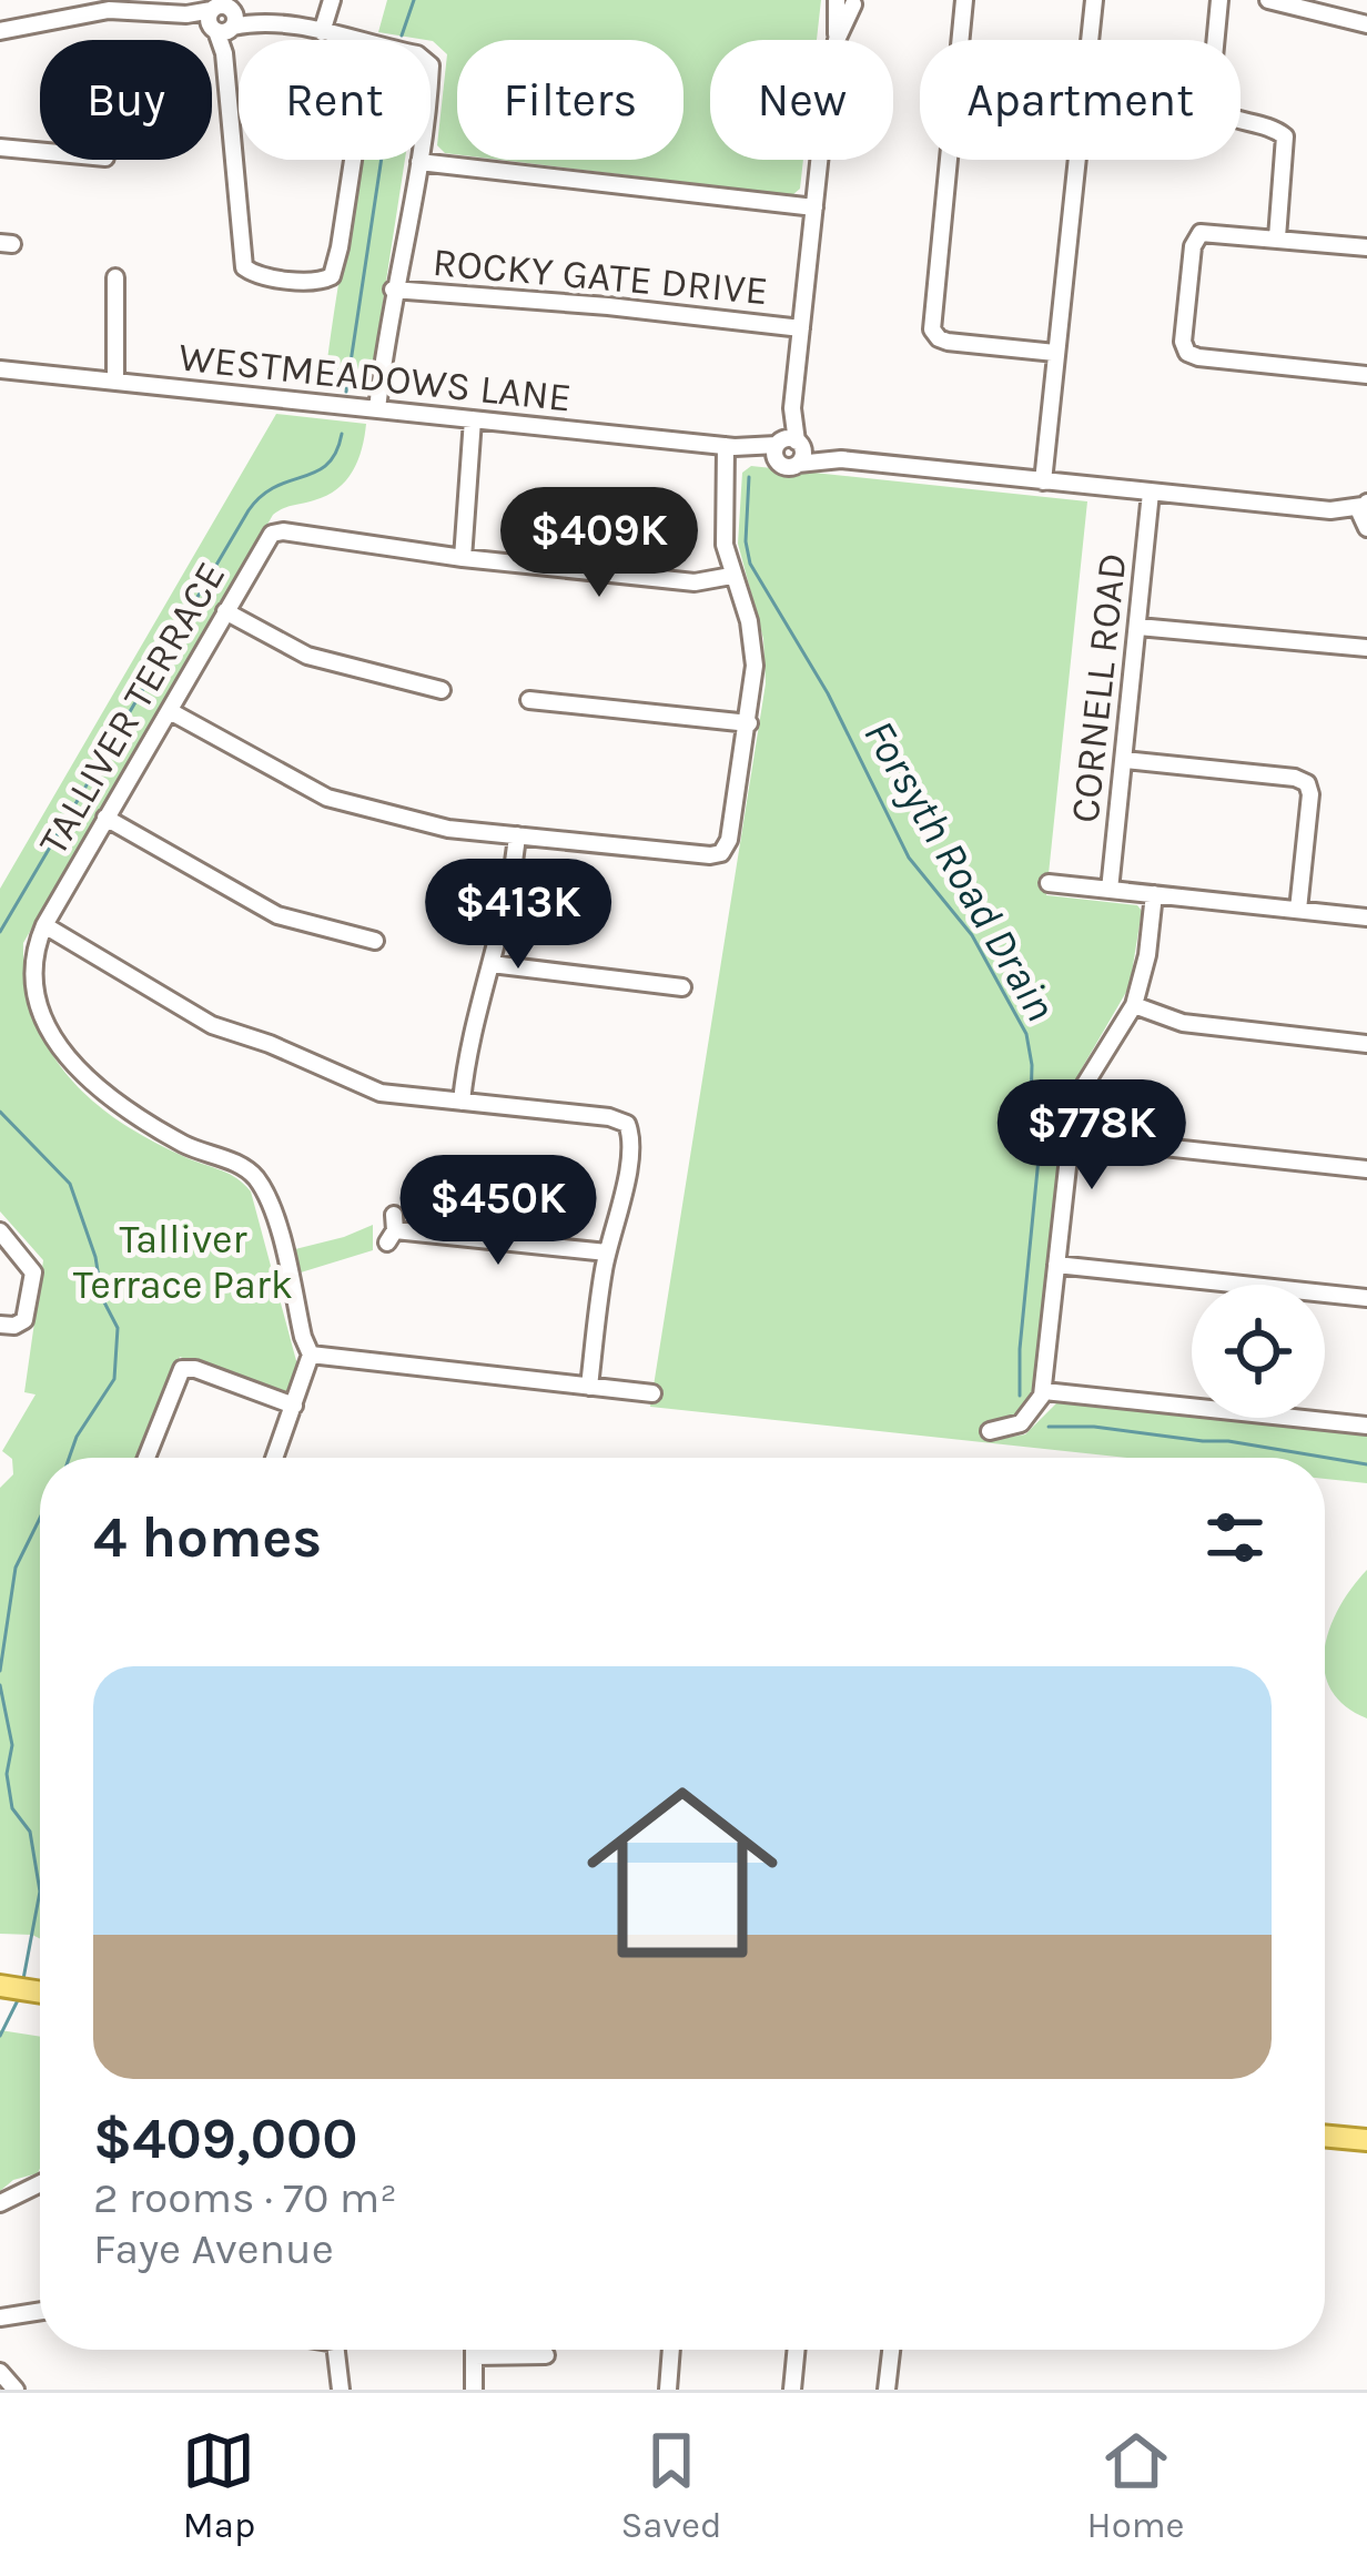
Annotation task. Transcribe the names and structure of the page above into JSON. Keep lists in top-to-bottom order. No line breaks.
{"streets":{"street":["ROCKY GATE DRIVE","WESTMEADOWS LANE","CORNELL ROAD","TALLIVER TERRACE"]},"crossings":[["WESTMEADOWS LANE","CORNELL ROAD"]],"water":["Forsyth Road Drain"],"parks":["Talliver Terrace Park"],"page":{"chip":["Buy","Rent","Filters","New","Apartment"],"price":["$409K","$413K","$778K","$450K"],"heading":"4 homes","list":[{"name":"$409,000","note":"2 rooms · 70 m² · Faye Avenue"}],"tabs":["Map","Saved","Home"]}}
